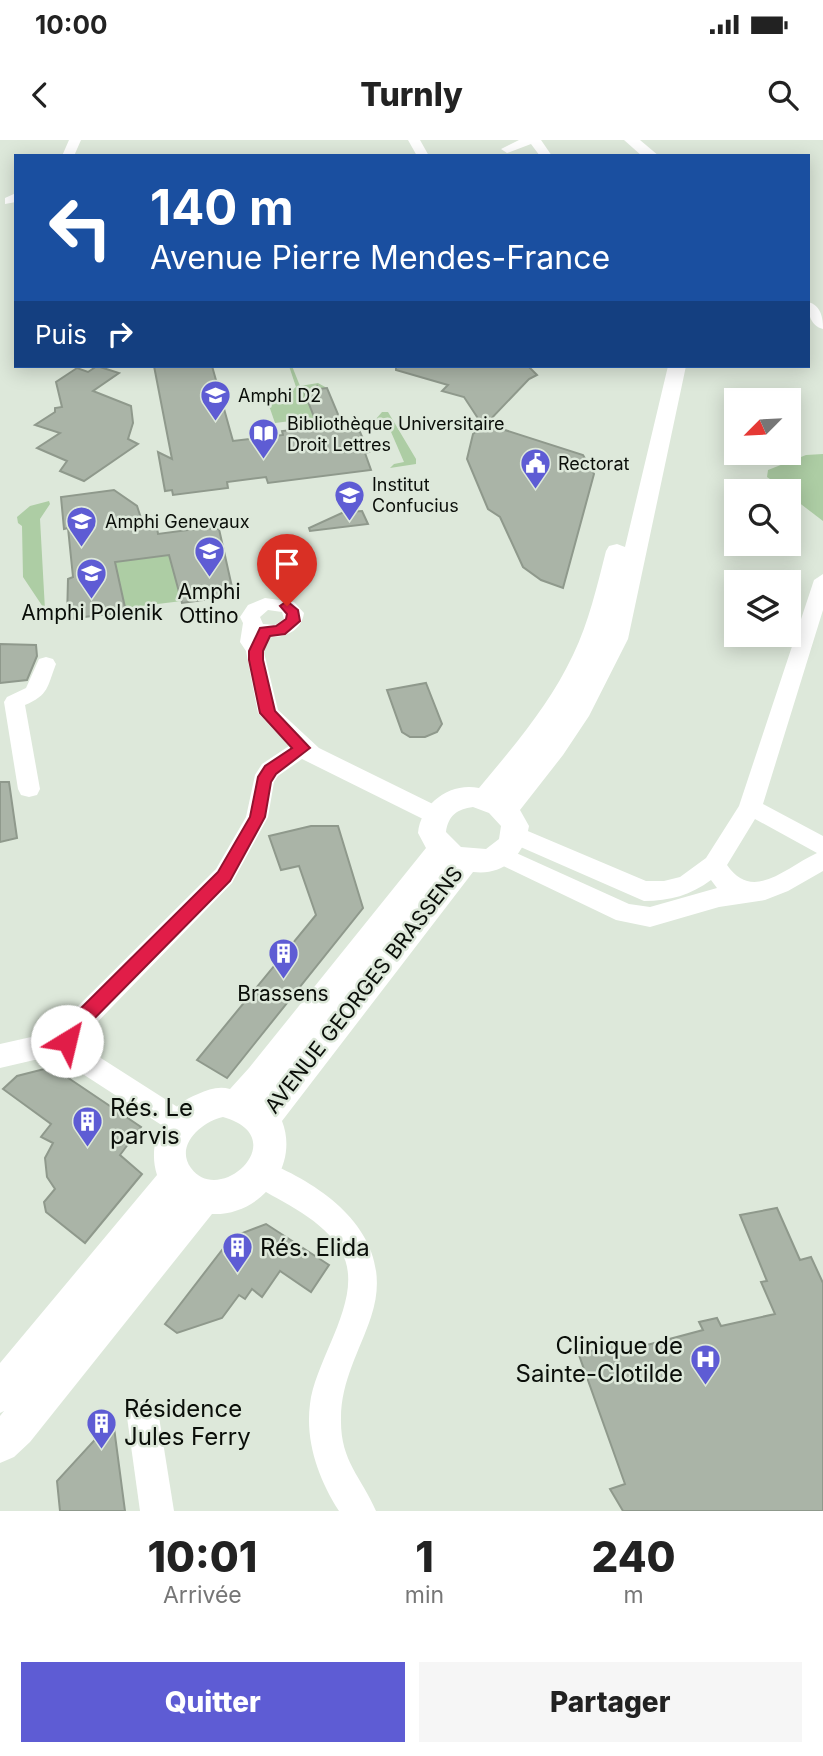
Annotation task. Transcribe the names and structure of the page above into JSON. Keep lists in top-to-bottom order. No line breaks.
{"streets":{"street":["AVENUE GEORGES BRASSENS"]},"places":{"school or university":["Amphi D2","Institut Confucius","Amphi Genevaux","Amphi Ottino","Amphi Polenik"],"library":["Bibliothèque Universitaire Droit Lettres"],"public building":["Rectorat"],"building":["Brassens","Rés. Le parvis","Rés. Elida","Résidence Jules Ferry"],"hospital":["Clinique de Sainte-Clotilde"]},"north":"bottom left","page":{"status":"10:00","header":"Turnly","turn":["140 m","Avenue Pierre Mendes-France"],"then":"Puis","eta":["10:01","Arrivée","1","min","240","m"],"buttons":["Quitter","Partager"]}}
